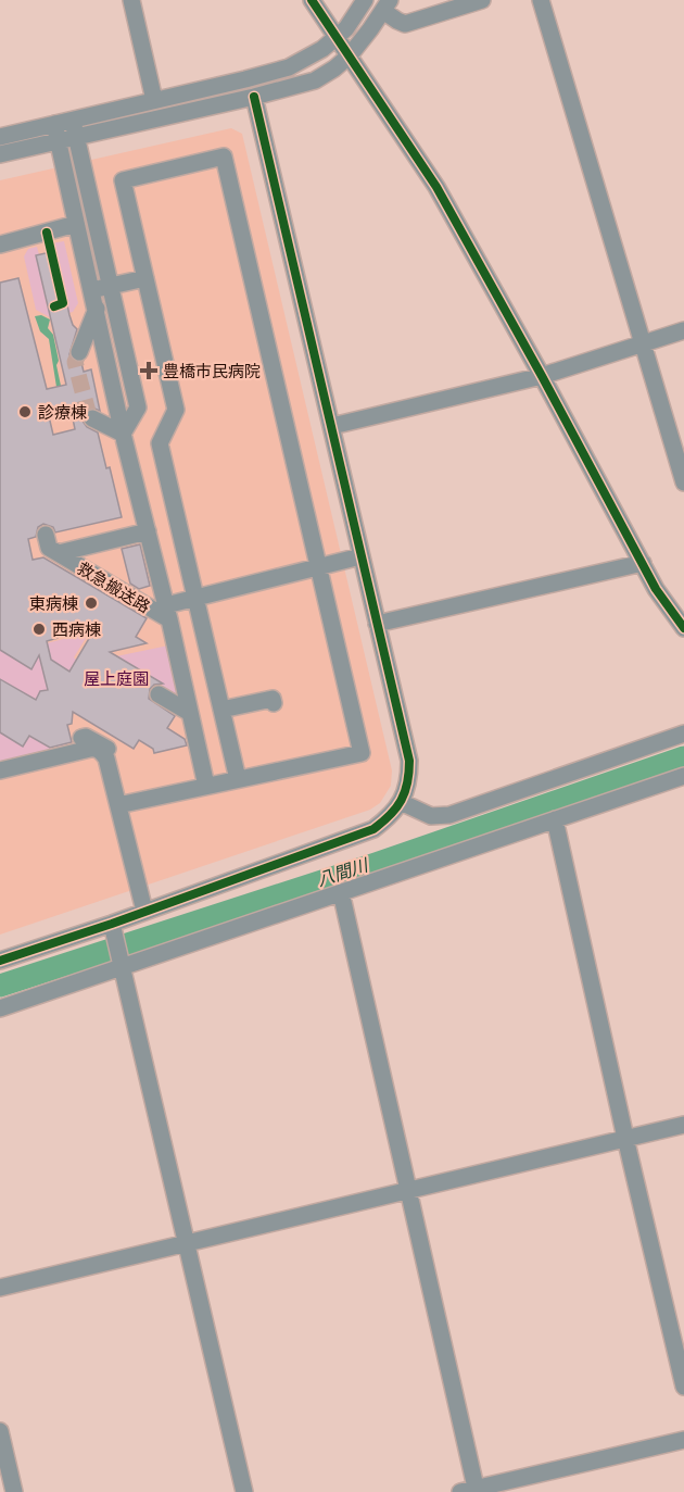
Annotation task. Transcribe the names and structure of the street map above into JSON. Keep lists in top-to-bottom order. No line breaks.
{"streets":{"street":["救急搬送路"]},"water":["八間川"],"parks":["屋上庭園"],"places":{"health":["豊橋市民病院"],"other":["診療棟","東病棟","西病棟"]}}
